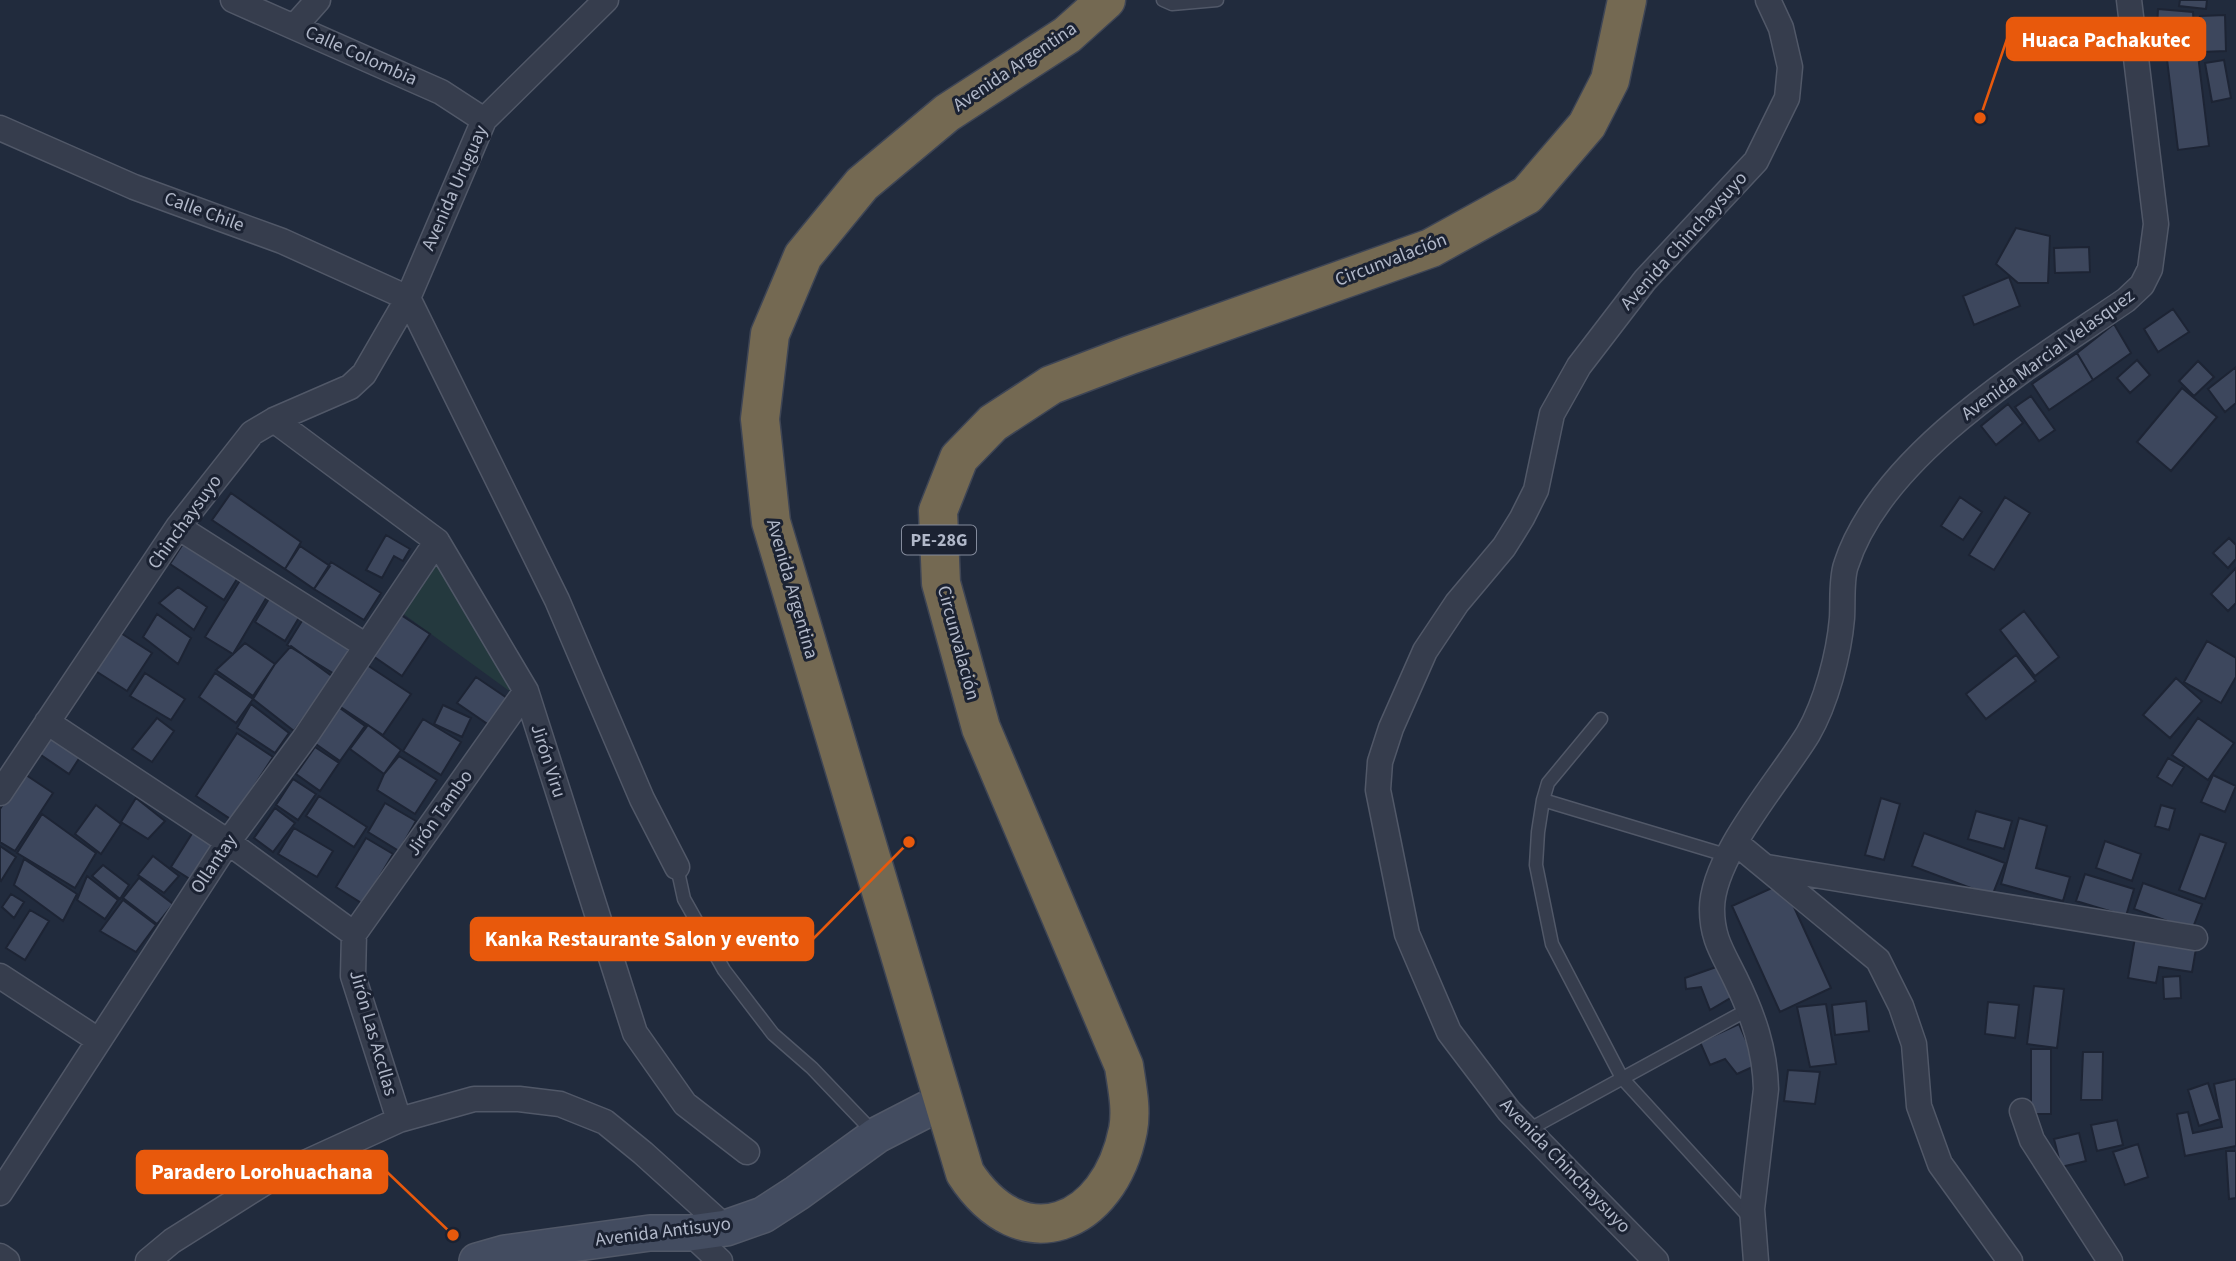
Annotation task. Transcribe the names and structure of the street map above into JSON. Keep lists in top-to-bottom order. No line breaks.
{"streets":{"highway":["Avenida Argentina","Circunvalación","PE-28G"],"street":["Calle Colombia","Avenida Uruguay","Calle Chile","Avenida Chinchaysuyo","Avenida Marcial Velasquez","Chinchaysuyo","Jirón Viru","Jirón Tambo","Ollantay","Jirón Las Accllas","Avenida Antisuyo"]},"crossings":[["Calle Colombia","Avenida Uruguay"],["Avenida Argentina","Circunvalación"],["Avenida Argentina","Avenida Antisuyo"],["Avenida Uruguay","Calle Chile"],["Avenida Uruguay","Chinchaysuyo"],["Calle Chile","Chinchaysuyo"],["Circunvalación","Avenida Antisuyo"],["Chinchaysuyo","Jirón Viru"],["Jirón Viru","Jirón Tambo"],["Jirón Viru","Ollantay"],["Jirón Tambo","Jirón Las Accllas"]],"places":["Huaca Pachakutec","Kanka Restaurante Salon y evento","Paradero Lorohuachana"]}
